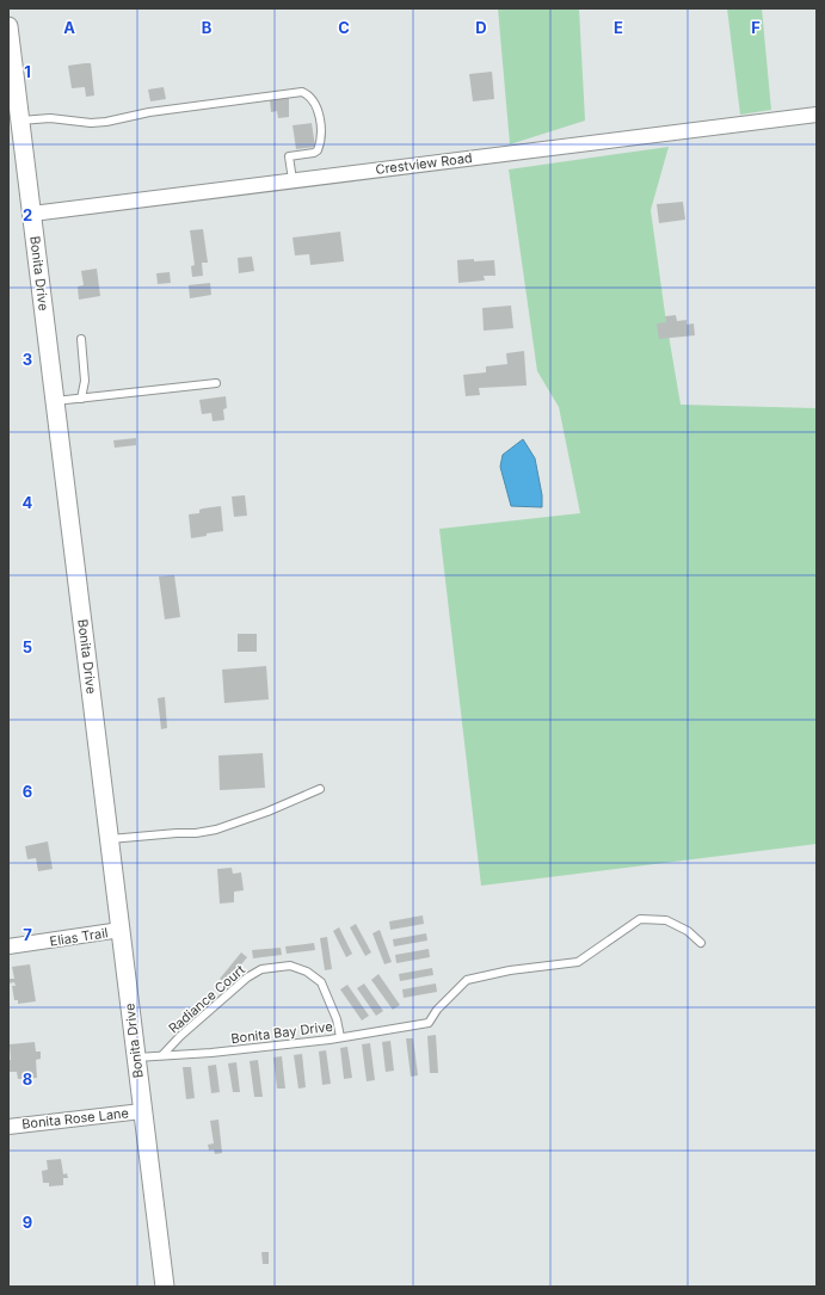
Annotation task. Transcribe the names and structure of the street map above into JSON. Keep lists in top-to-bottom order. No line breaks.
{"streets":{"street":["Crestview Road","Bonita Drive","Elias Trail","Bonita Rose Lane"],"lane":["Radiance Court","Bonita Bay Drive"]},"crossings":[["Crestview Road","Bonita Drive"],["Bonita Drive","Elias Trail"],["Bonita Drive","Bonita Bay Drive"],["Bonita Drive","Bonita Rose Lane"],["Radiance Court","Bonita Bay Drive"]],"grid":{"columns":["A","B","C","D","E","F"],"rows":["1","2","3","4","5","6","7","8","9"]}}
